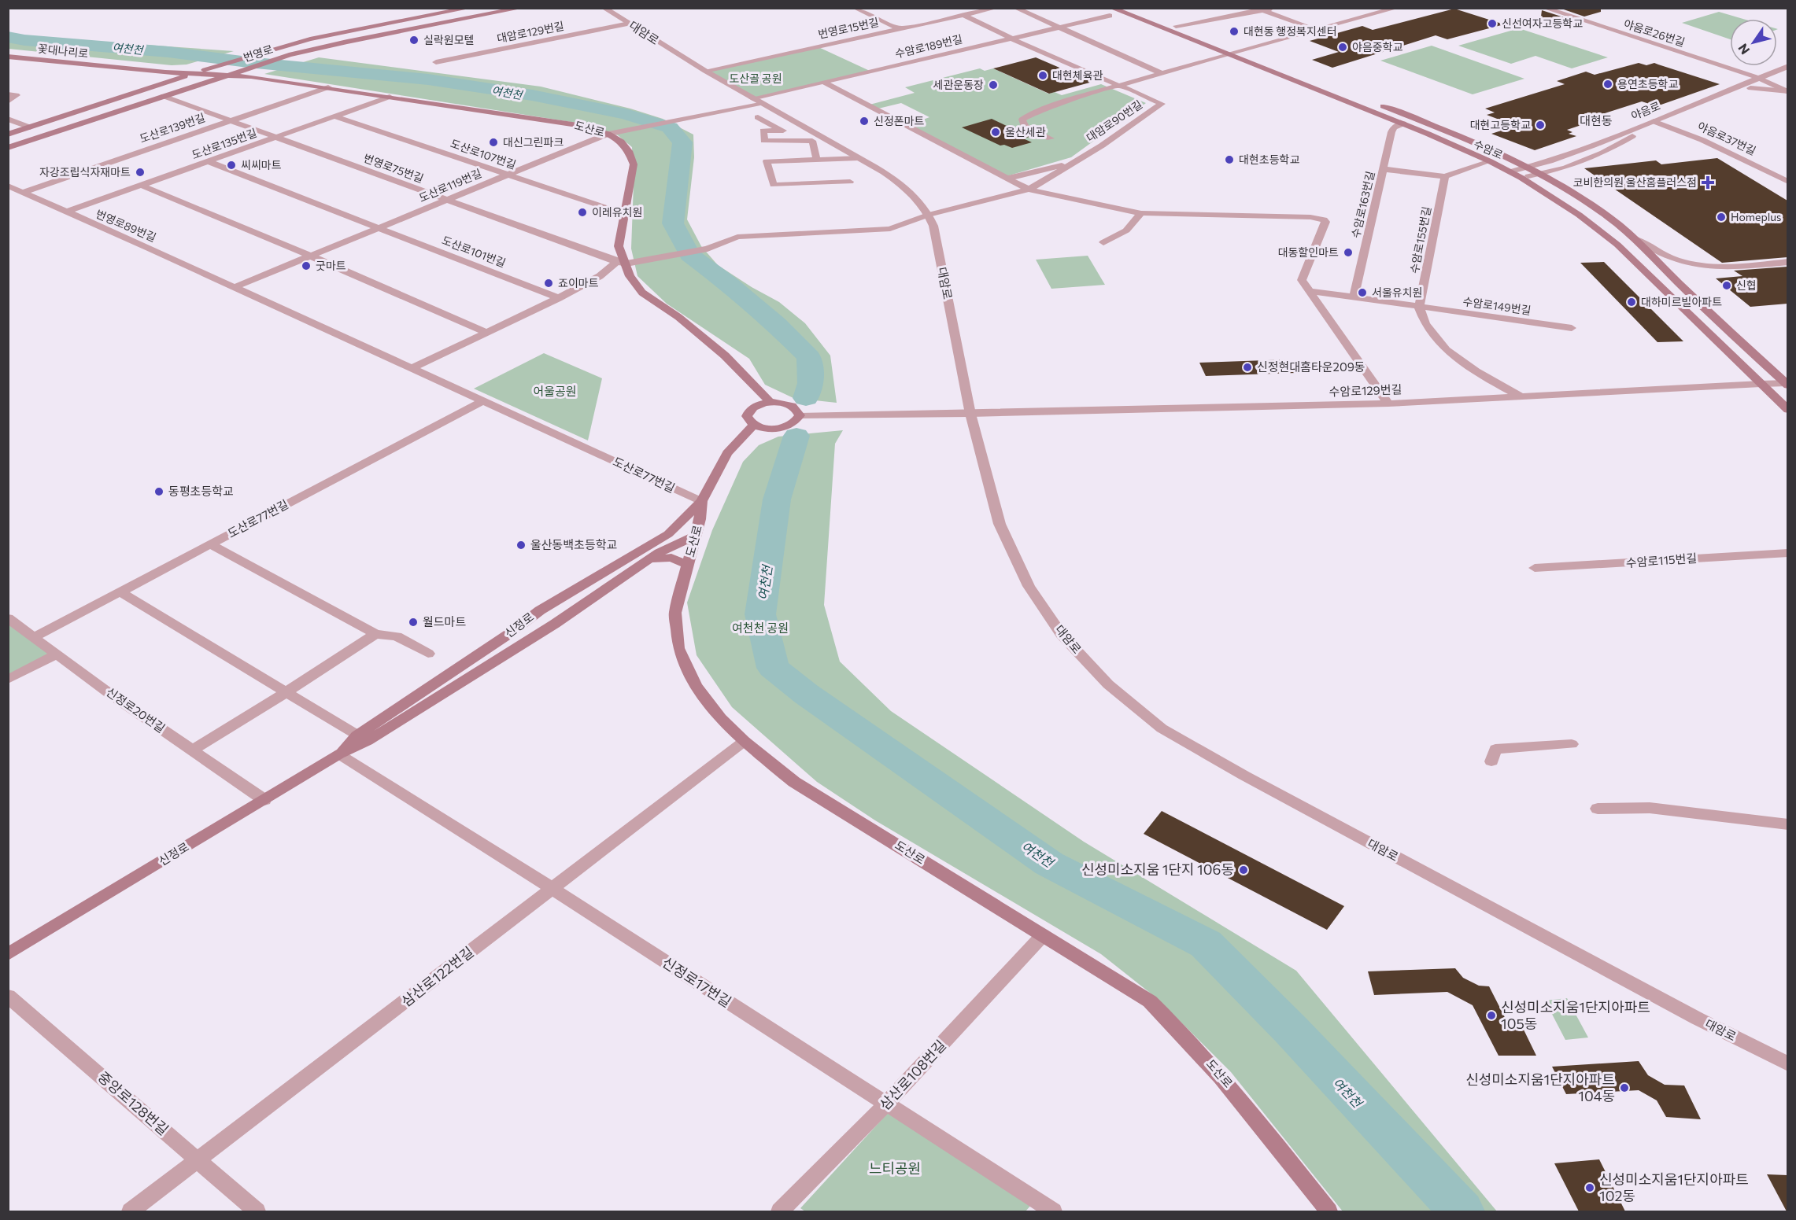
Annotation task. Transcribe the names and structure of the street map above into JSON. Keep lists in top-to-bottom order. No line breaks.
{"streets":{"main road":["꽃대나리로","번영로","도산로","수암로","신정로"],"street":["번영로15번길","대암로129번길","대암로","야음로26번길","수암로189번길","야음로","대암로90번길","도산로139번길","야음로37번길","도산로135번길","도산로107번길","번영로75번길","도산로119번길","수암로163번길","번영로89번길","수암로155번길","도산로101번길","수암로149번길","수암로129번길","도산로77번길","수암로115번길","신정로20번길","삼산로122번길","신정로17번길","삼산로108번길","중앙로128번길"]},"crossings":[["번영로15번길","대암로"],["번영로15번길","대암로90번길"],["대암로129번길","대암로"],["대암로","수암로189번길"],["대암로","대암로90번길"],["대암로","도산로119번길"],["대암로","수암로129번길"],["야음로26번길","야음로"],["수암로189번길","대암로90번길"],["수암로189번길","수암로"],["꽃대나리로","번영로"],["꽃대나리로","도산로"],["번영로","도산로"],["번영로","번영로75번길"],["야음로","야음로37번길"],["야음로","수암로"],["대암로90번길","도산로"],["대암로90번길","번영로75번길"],["도산로139번길","도산로"],["도산로139번길","번영로75번길"],["도산로139번길","번영로89번길"],["도산로","도산로135번길"],["도산로","도산로107번길"],["도산로","번영로75번길"],["도산로","도산로119번길"],["도산로","도산로77번길"],["도산로","신정로"],["도산로","삼산로122번길"],["도산로","삼산로108번길"],["도산로135번길","도산로107번길"],["도산로135번길","번영로75번길"],["도산로135번길","번영로89번길"],["수암로","수암로163번길"],["수암로","수암로129번길"],["도산로107번길","도산로119번길"],["번영로75번길","도산로119번길"],["도산로119번길","번영로89번길"],["도산로119번길","도산로101번길"],["도산로119번길","도산로77번길"],["번영로89번길","도산로77번길"],["수암로155번길","수암로149번길"],["도산로77번길","신정로"],["도산로77번길","신정로20번길"],["신정로","신정로20번길"],["신정로","신정로17번길"],["삼산로122번길","신정로17번길"],["삼산로122번길","중앙로128번길"],["신정로17번길","삼산로108번길"]],"districts":["대현동"],"water":["여천천"],"parks":["도산골 공원","어울공원","여천천 공원","느티공원"],"places":{"other":["신선여자고등학교","대현동 행정복지센터","실락원모텔","야음중학교","대현체육관","용연초등학교","세관운동장","신정폰마트","대현고등학교","울산세관","대신그린파크","대현초등학교","씨씨마트","자강조립식자재마트","이레유치원","Homeplus","대동할인마트","굿마트","죠이마트","신협","서울유치원","대하미르빌아파트","신정현대홈타운209동","동평초등학교","울산동백초등학교","월드마트","신성미소지움 1단지 106동","신성미소지움1단지아파트 105동","신성미소지움1단지아파트 104동","신성미소지움1단지아파트 102동"],"health":["코비한의원 울산홈플러스점"]},"north":"bottom left"}
